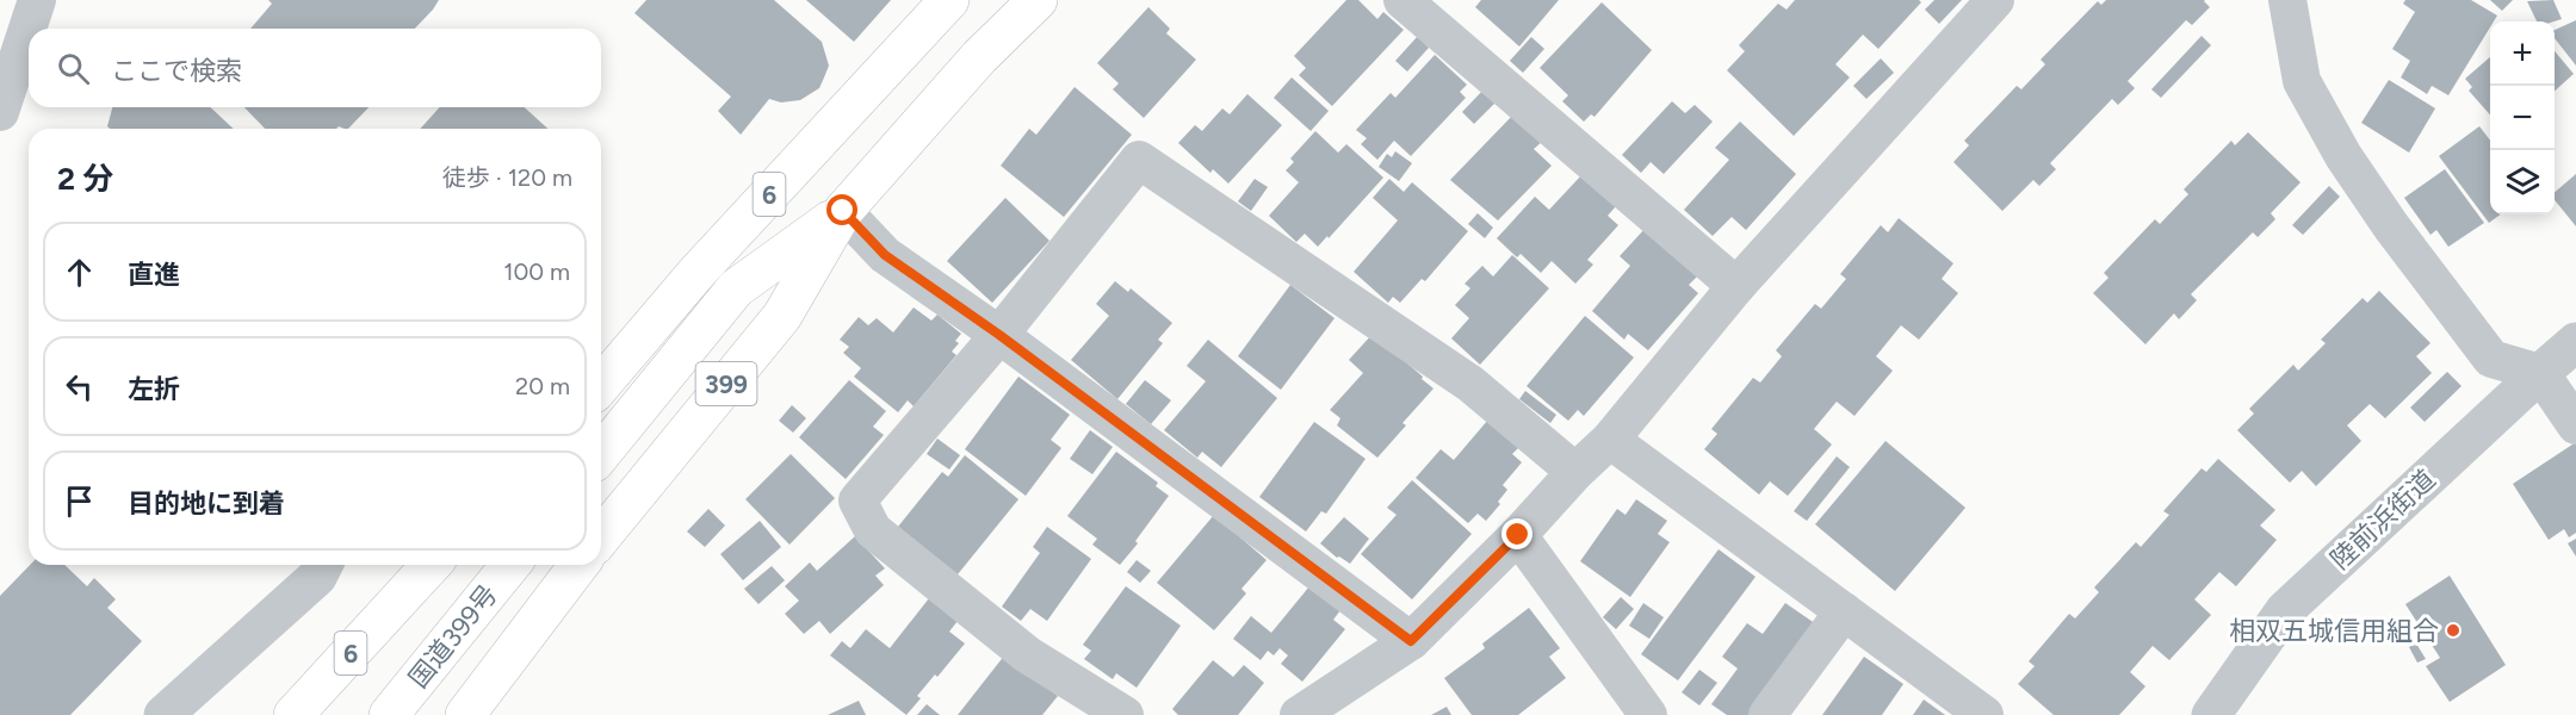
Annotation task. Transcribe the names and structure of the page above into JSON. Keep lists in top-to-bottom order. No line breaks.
{"streets":{"highway":["6","399","国道399号"],"street":["陸前浜街道"]},"places":["相双五城信用組合"],"page":{"map_buttons":["+","−"],"search":"ここで検索","heading":["2 分","徒歩 · 120 m"],"list":[["直進","100 m"],["左折","20 m"],"目的地に到着"]}}
